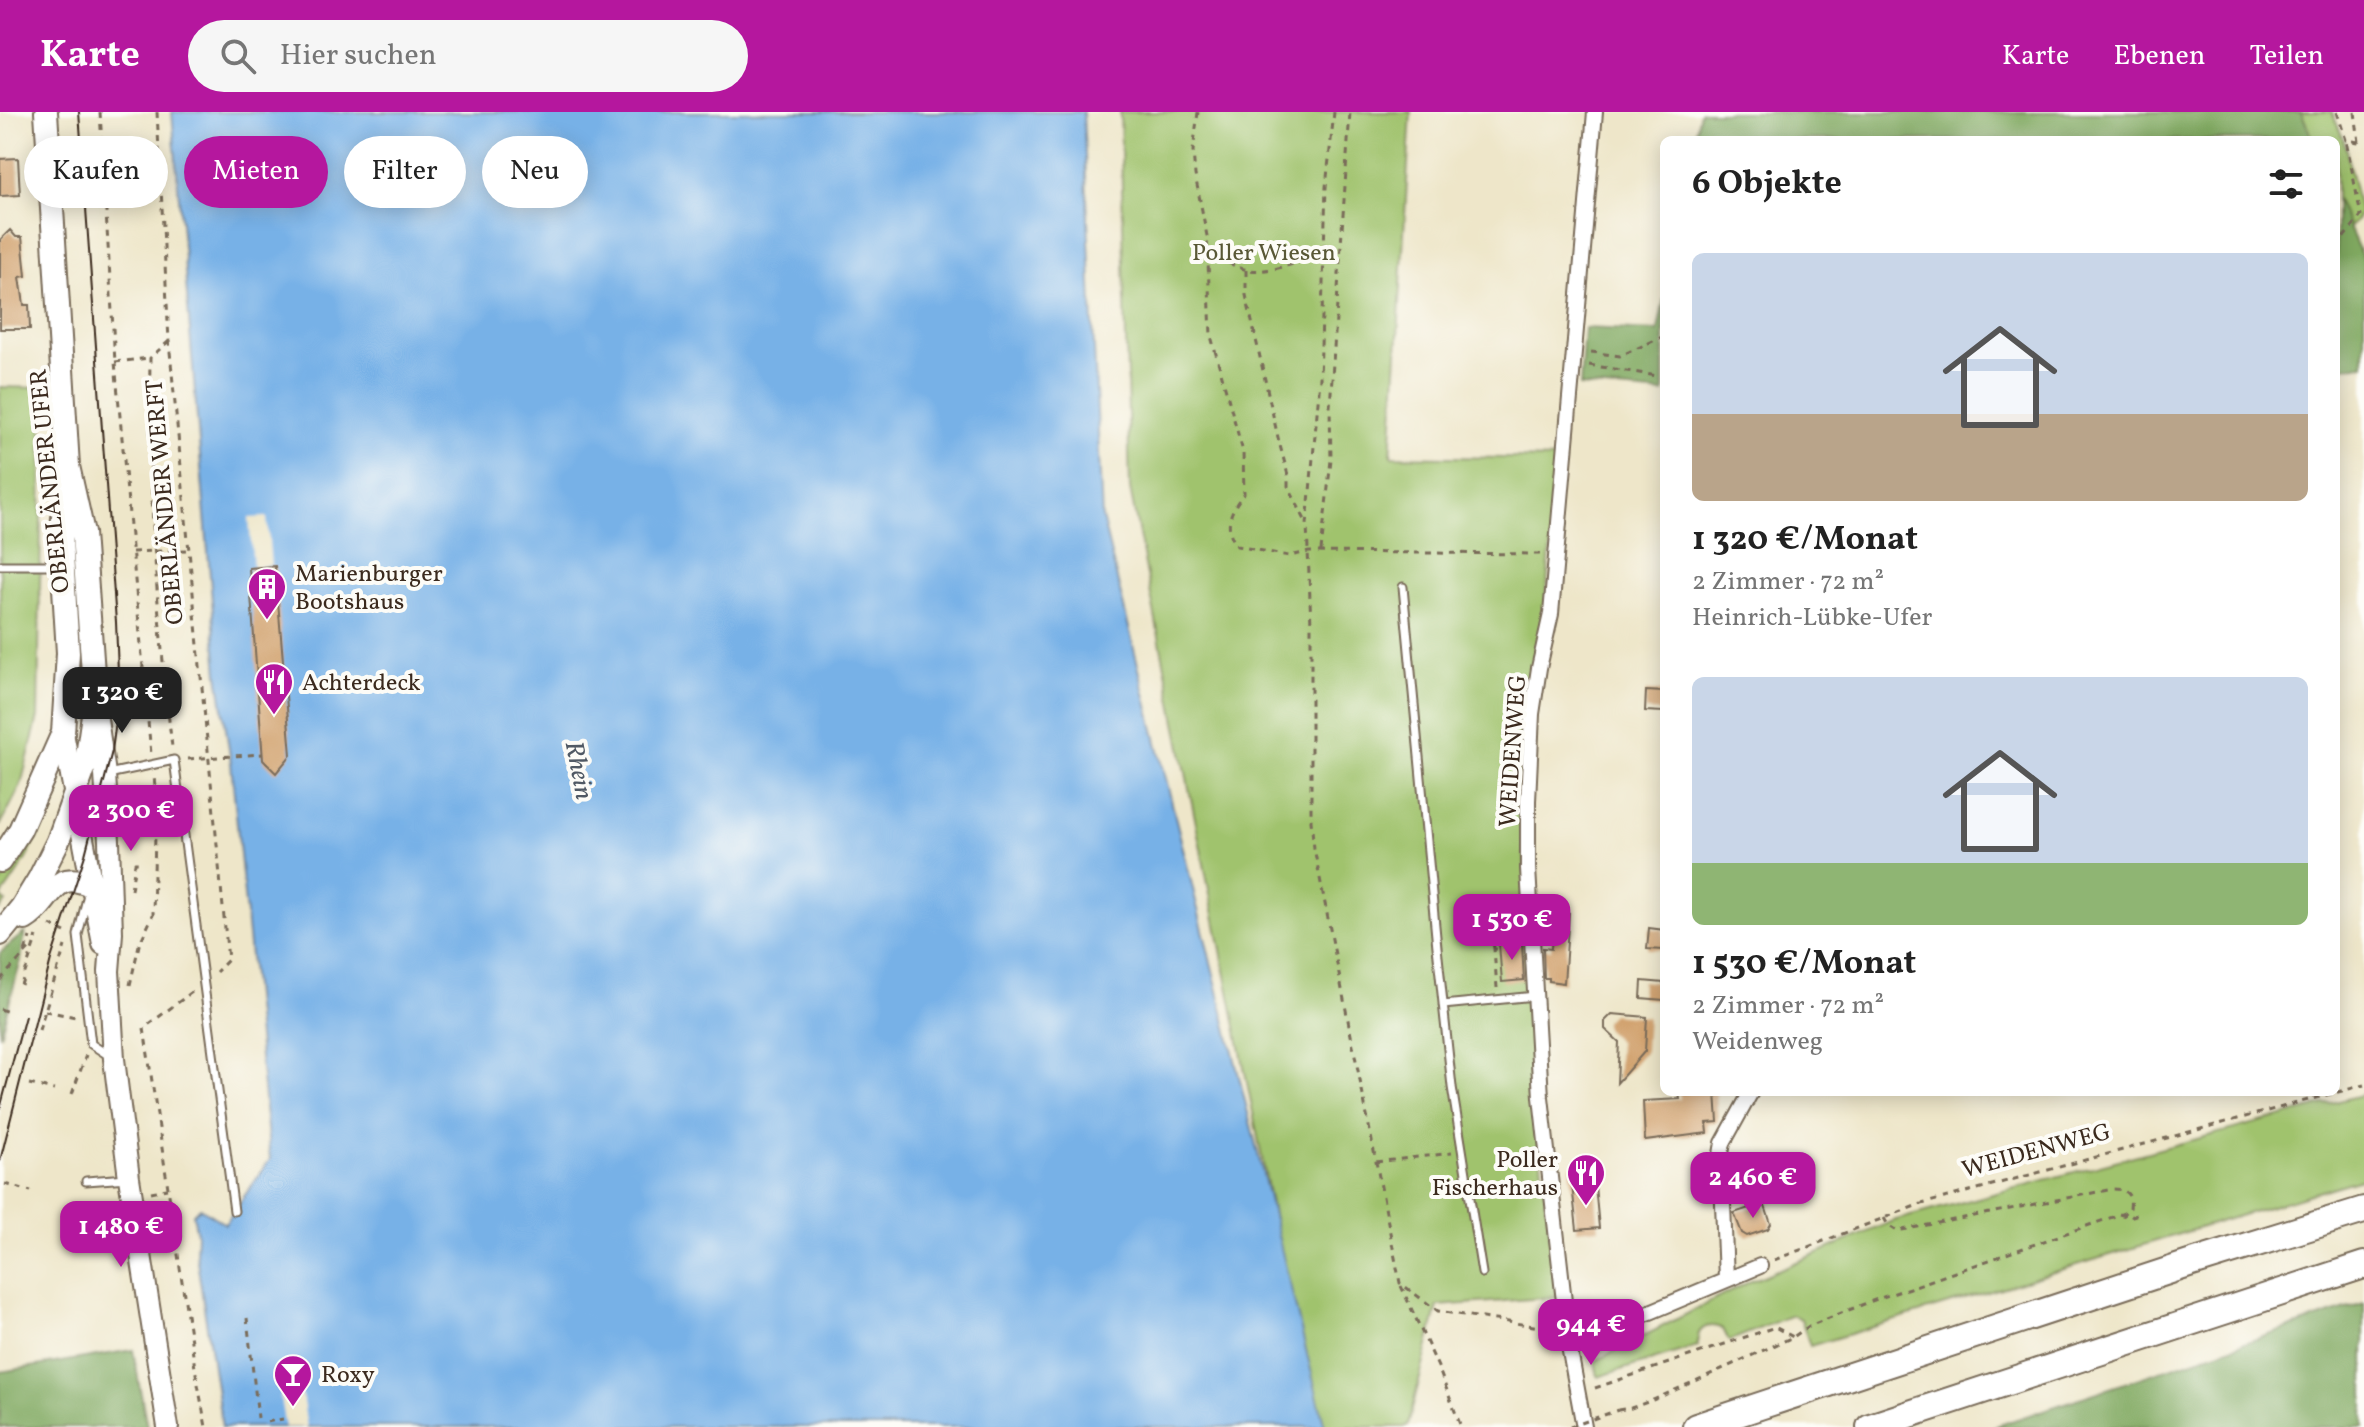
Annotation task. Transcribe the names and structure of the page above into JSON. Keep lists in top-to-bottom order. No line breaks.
{"streets":{"main road":["OBERLÄNDER UFER"],"street":["WEIDENWEG"],"path":["OBERLÄNDER WERFT"]},"water":["Rhein"],"parks":["Poller Wiesen"],"places":{"building":["Marienburger Bootshaus"],"restaurant":["Achterdeck","Poller Fischerhaus"],"bar":["Roxy"]},"page":{"header":"Karte","search":"Hier suchen","nav":["Karte","Ebenen","Teilen"],"chip":["Kaufen","Mieten","Filter","Neu"],"heading":"6 Objekte","list":[{"name":"1 320 €/Monat","note":"2 Zimmer · 72 m² · Heinrich-Lübke-Ufer"},{"name":"1 530 €/Monat","note":"2 Zimmer · 72 m² · Weidenweg"}],"price":["1 320 €","2 300 €","1 530 €","2 460 €","1 480 €","944 €"]}}
